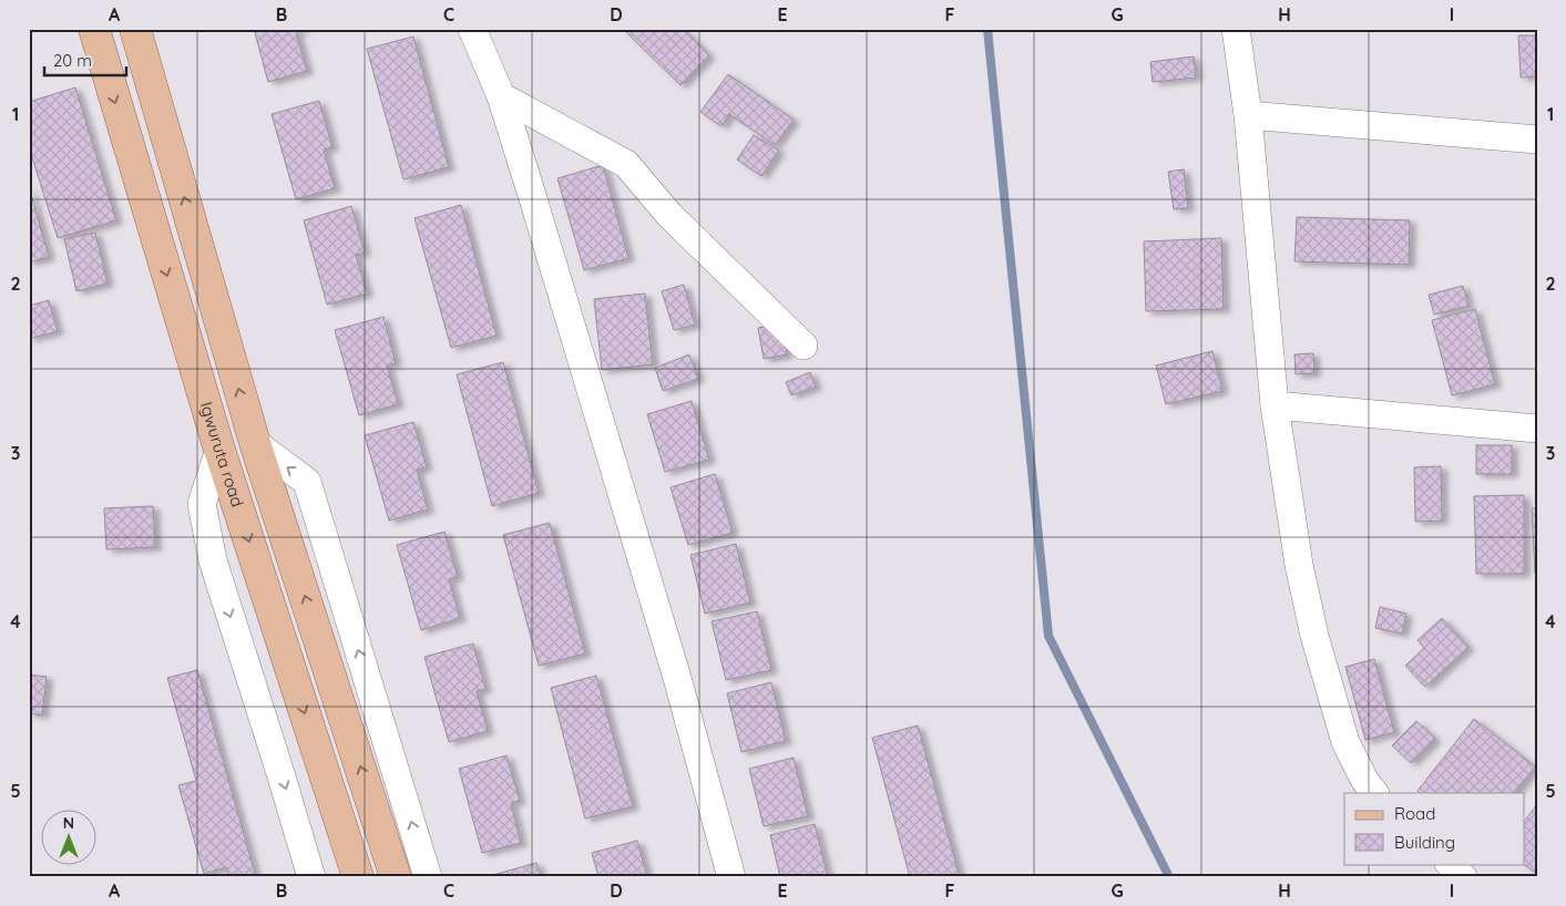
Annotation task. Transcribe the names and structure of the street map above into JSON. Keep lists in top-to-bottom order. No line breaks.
{"streets":{"main road":["Igwuruta road"]},"legend":["Road","Building"],"scale_bar":"20 m","north":"top","grid":{"columns":["A","B","C","D","E","F","G","H","I"],"rows":["1","2","3","4","5"]}}
